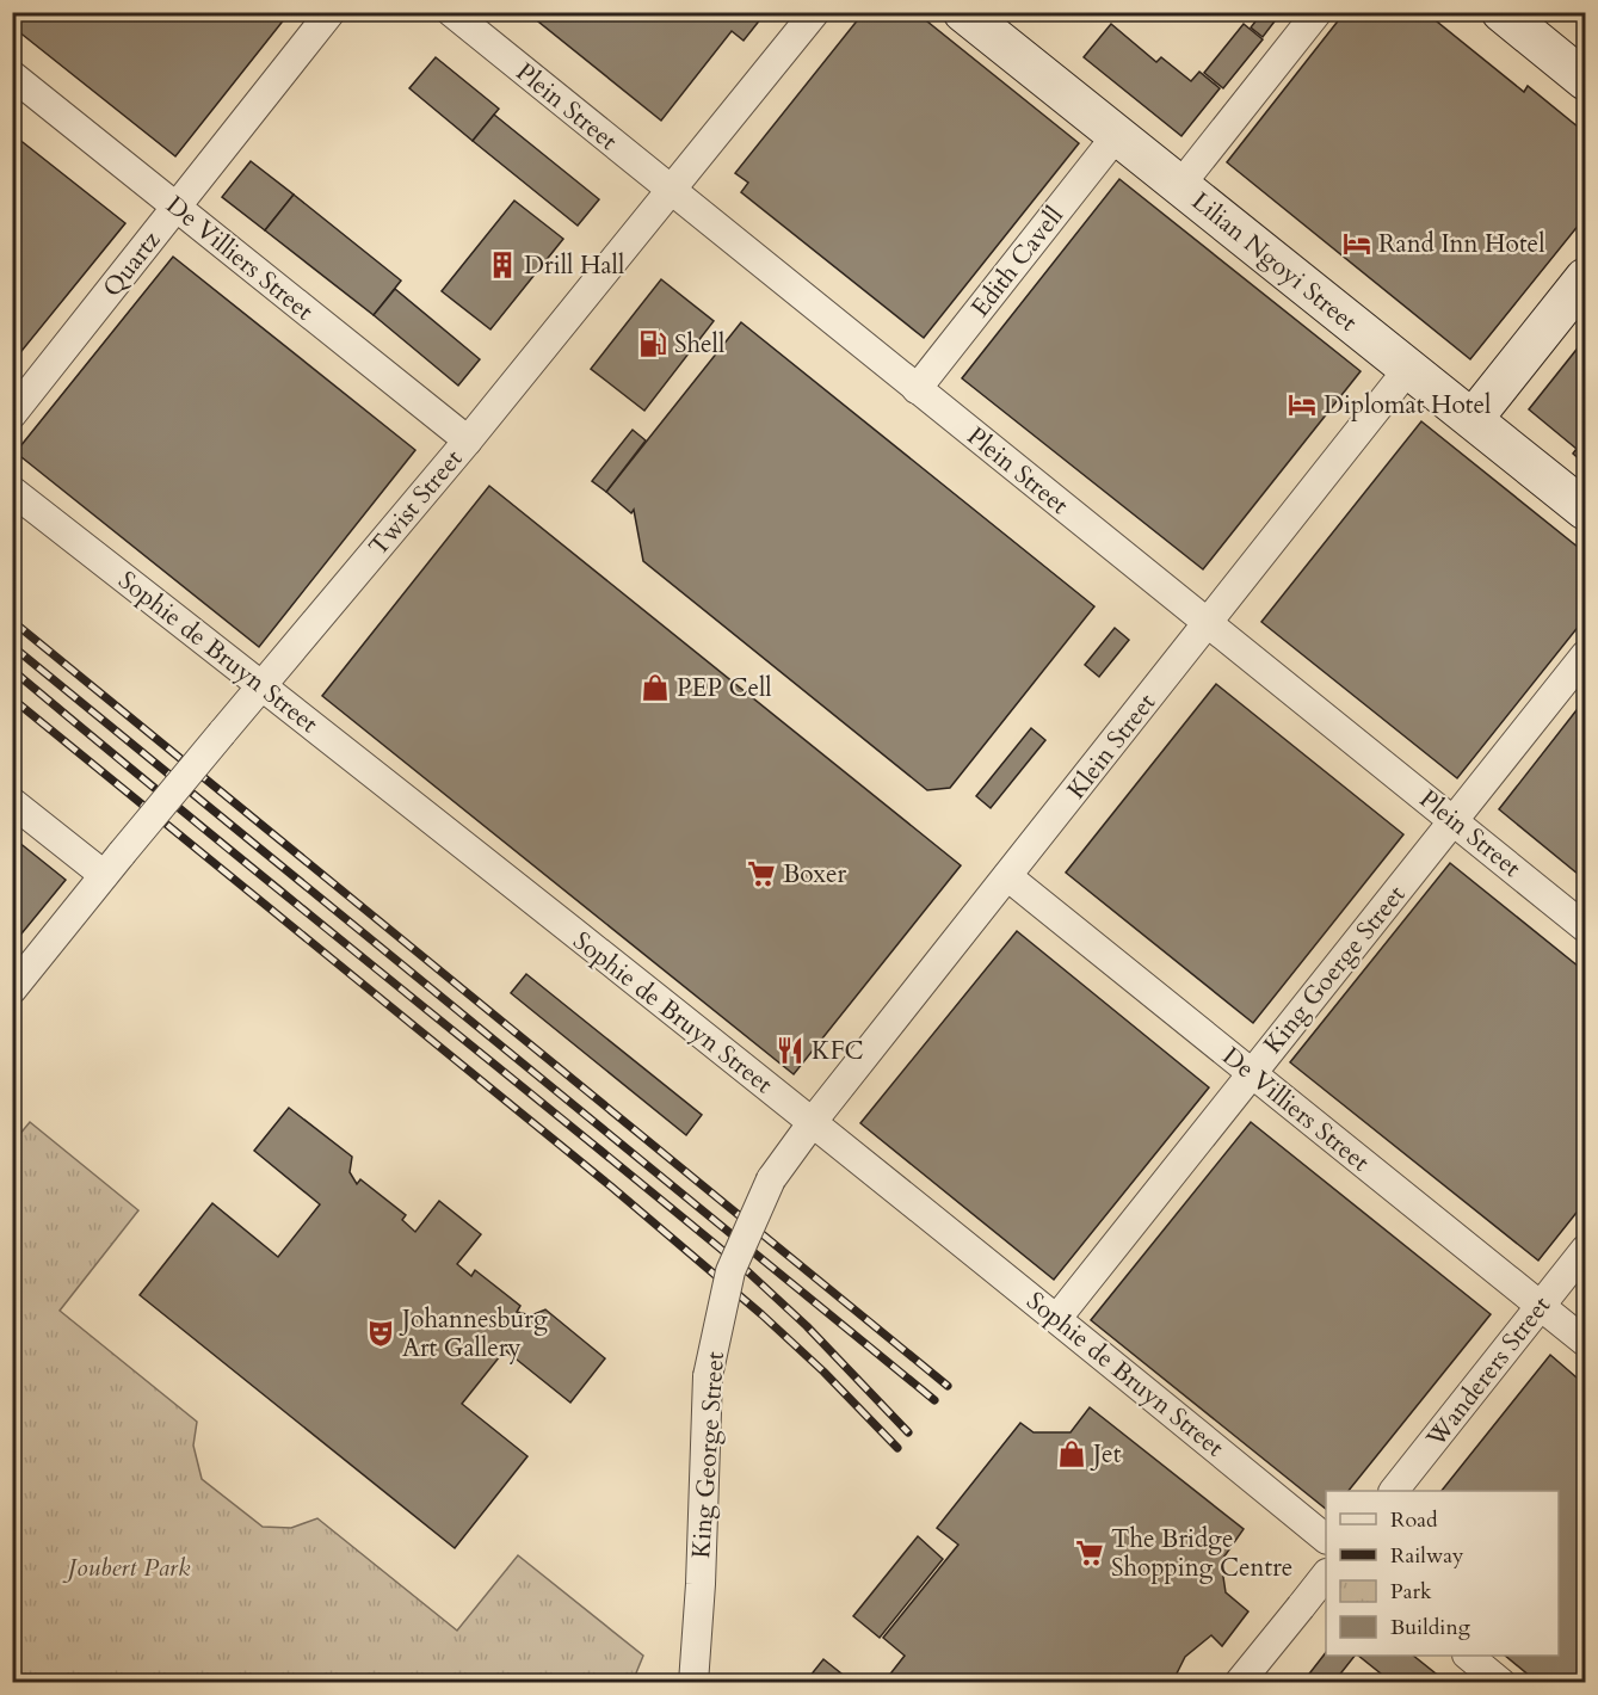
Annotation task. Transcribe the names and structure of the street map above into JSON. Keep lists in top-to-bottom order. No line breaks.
{"streets":{"street":["Plein Street","De Villiers Street","Edith Cavell","Lilian Ngoyi Street","Quartz","Twist Street","Sophie de Bruyn Street","Klein Street","King Goerge Street","Wanderers Street","King George Street"]},"crossings":[["Plein Street","Edith Cavell"],["Plein Street","Twist Street"],["Plein Street","Klein Street"],["Plein Street","King Goerge Street"],["De Villiers Street","Quartz"],["De Villiers Street","Twist Street"],["De Villiers Street","Klein Street"],["De Villiers Street","King Goerge Street"],["De Villiers Street","Wanderers Street"],["Edith Cavell","Lilian Ngoyi Street"],["Lilian Ngoyi Street","Klein Street"],["Twist Street","Sophie de Bruyn Street"],["Sophie de Bruyn Street","Klein Street"],["Sophie de Bruyn Street","King Goerge Street"],["Sophie de Bruyn Street","King George Street"],["Klein Street","King George Street"]],"parks":["Joubert Park"],"places":{"hotel":["Rand Inn Hotel","Diplomat Hotel"],"building":["Drill Hall"],"fuel station":["Shell"],"shop":["PEP Cell","Jet"],"supermarket":["Boxer","The Bridge Shopping Centre"],"restaurant":["KFC"],"theatre":["Johannesburg Art Gallery"]},"legend":["Road","Railway","Park","Building"]}
